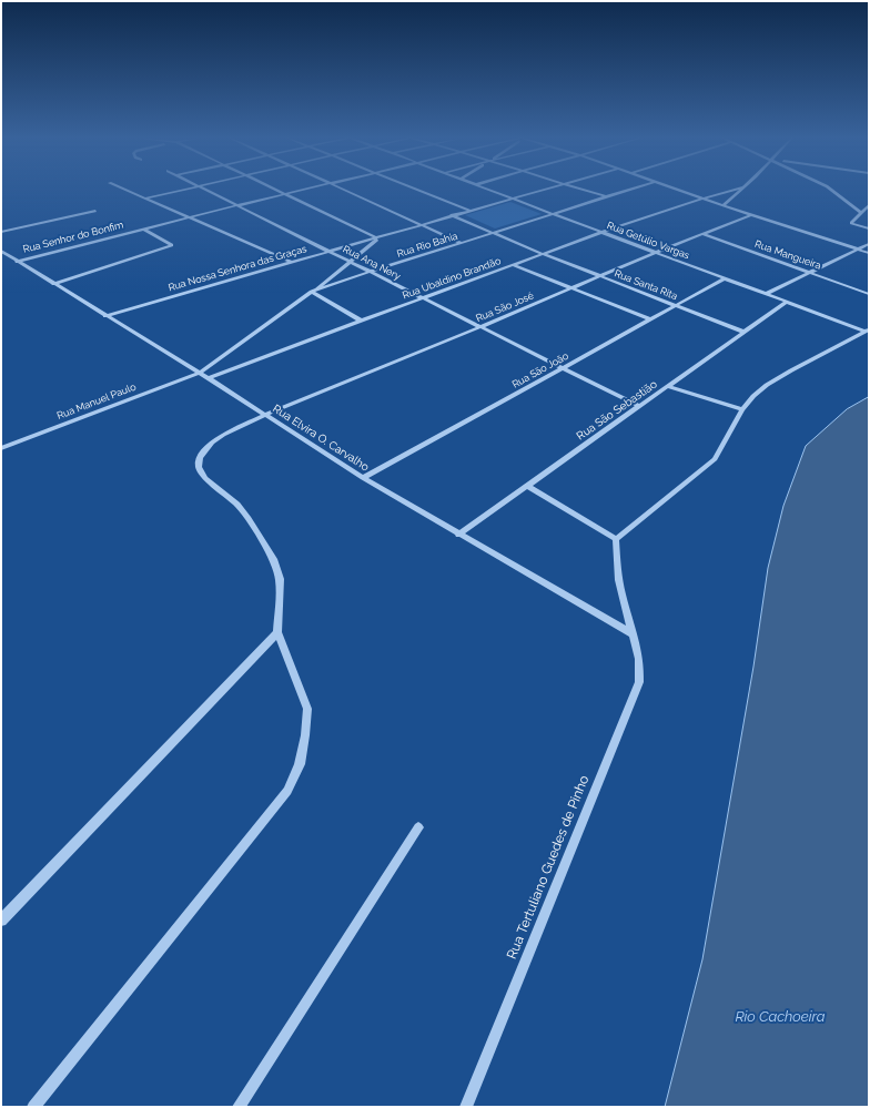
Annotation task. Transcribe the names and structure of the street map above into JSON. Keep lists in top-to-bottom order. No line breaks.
{"streets":{"street":["Rua Senhor do Bonfim","Rua Getúlio Vargas","Rua Rio Bahia","Rua Mangueira","Rua Ana Nery","Rua Nossa Senhora das Graças","Rua Ubaldino Brandão","Rua Santa Rita","Rua São José","Rua São João","Rua Manuel Paulo","Rua São Sebastião","Rua Elvira O. Carvalho","Rua Tertuliano Guedes de Pinho"]},"crossings":[["Rua Senhor do Bonfim","Rua Ana Nery"],["Rua Senhor do Bonfim","Rua Elvira O. Carvalho"],["Rua Getúlio Vargas","Rua Rio Bahia"],["Rua Getúlio Vargas","Rua Nossa Senhora das Graças"],["Rua Getúlio Vargas","Rua Ubaldino Brandão"],["Rua Getúlio Vargas","Rua São José"],["Rua Getúlio Vargas","Rua São João"],["Rua Getúlio Vargas","Rua São Sebastião"],["Rua Rio Bahia","Rua Ana Nery"],["Rua Rio Bahia","Rua Santa Rita"],["Rua Rio Bahia","Rua Manuel Paulo"],["Rua Rio Bahia","Rua Elvira O. Carvalho"],["Rua Mangueira","Rua São José"],["Rua Ana Nery","Rua Nossa Senhora das Graças"],["Rua Ana Nery","Rua Ubaldino Brandão"],["Rua Ana Nery","Rua São José"],["Rua Ana Nery","Rua São João"],["Rua Ana Nery","Rua São Sebastião"],["Rua Nossa Senhora das Graças","Rua Santa Rita"],["Rua Nossa Senhora das Graças","Rua Elvira O. Carvalho"],["Rua Ubaldino Brandão","Rua Santa Rita"],["Rua Ubaldino Brandão","Rua Elvira O. Carvalho"],["Rua Santa Rita","Rua São José"],["Rua Santa Rita","Rua São João"],["Rua Santa Rita","Rua São Sebastião"],["Rua São José","Rua Elvira O. Carvalho"],["Rua São João","Rua Elvira O. Carvalho"],["Rua Manuel Paulo","Rua Elvira O. Carvalho"],["Rua São Sebastião","Rua Elvira O. Carvalho"],["Rua Elvira O. Carvalho","Rua Tertuliano Guedes de Pinho"]],"water":["Rio Cachoeira"]}
